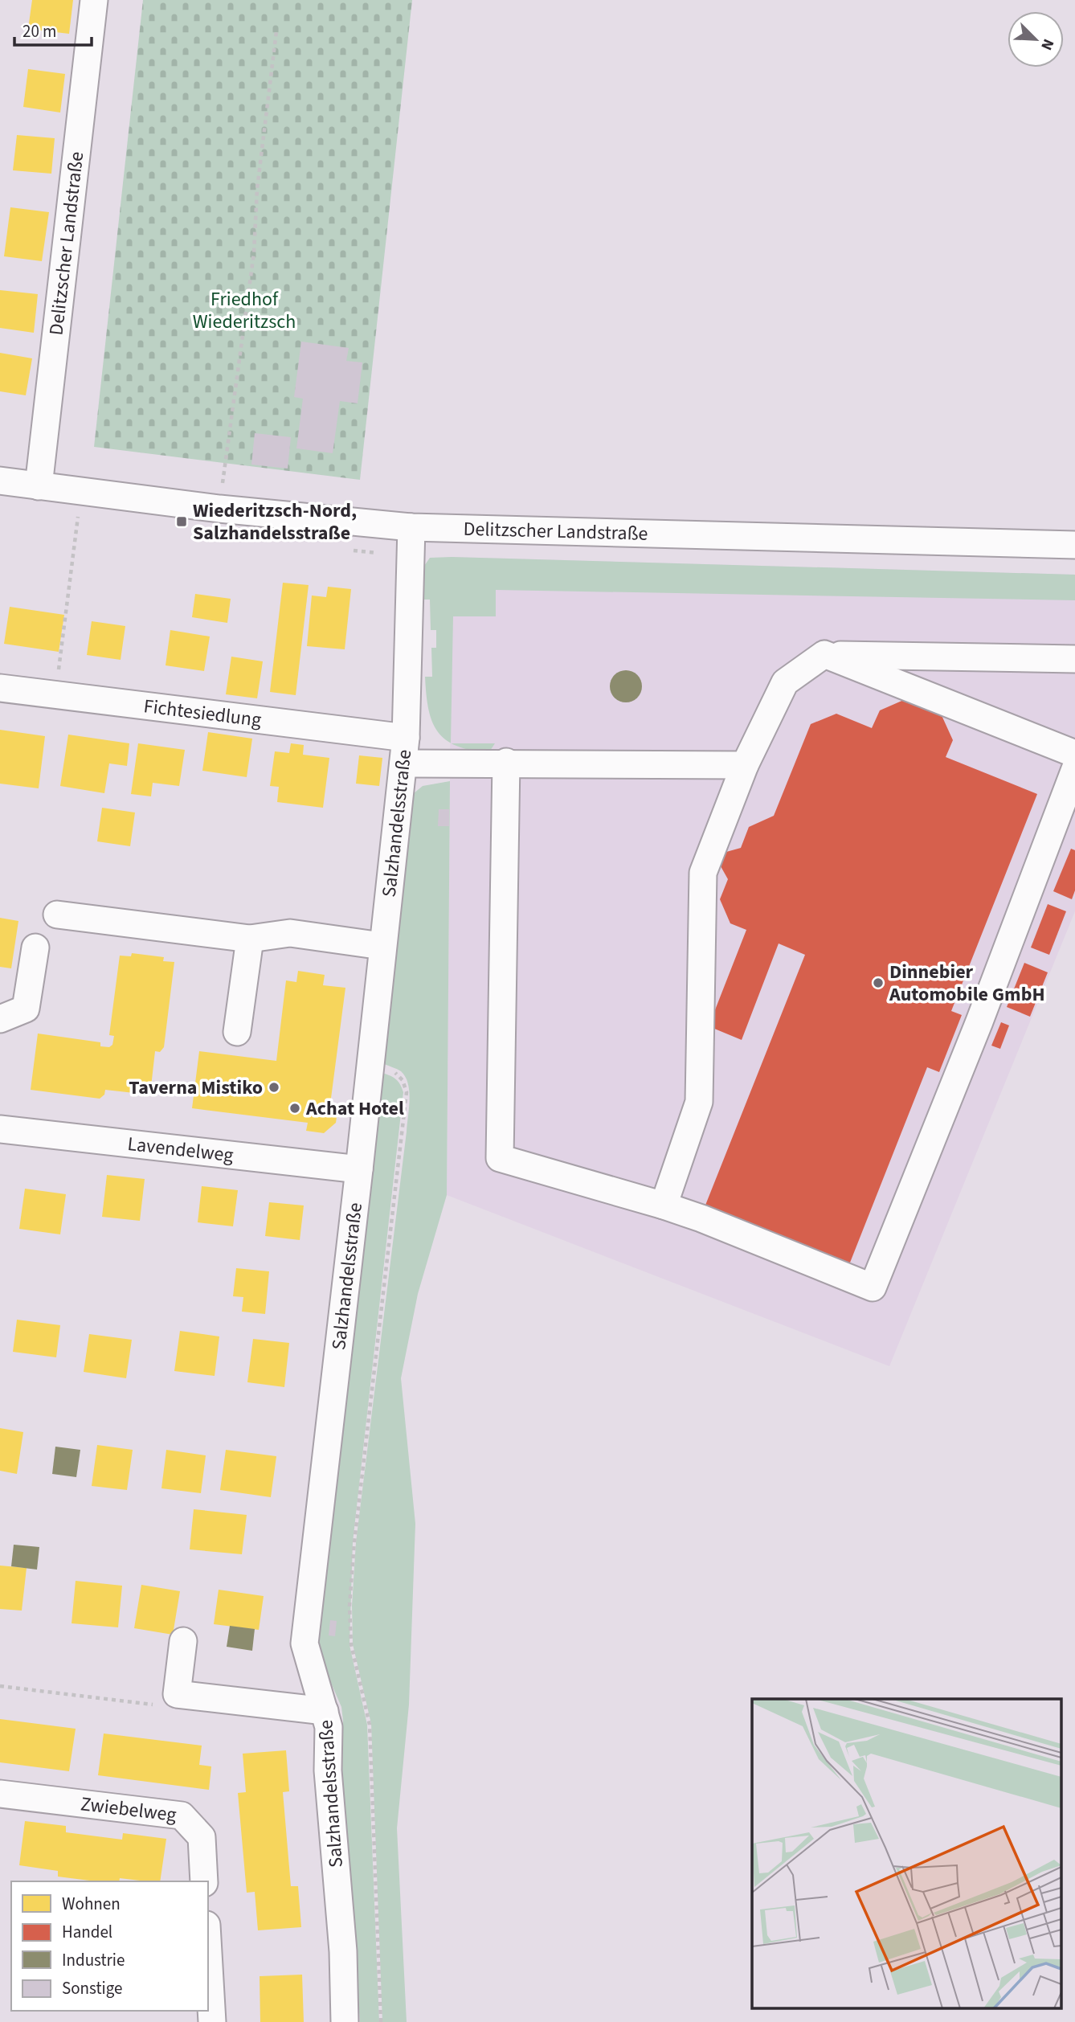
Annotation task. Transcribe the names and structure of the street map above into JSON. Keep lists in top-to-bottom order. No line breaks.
{"streets":{"street":["Delitzscher Landstraße","Fichtesiedlung","Salzhandelsstraße","Lavendelweg","Zwiebelweg"]},"crossings":[["Delitzscher Landstraße","Salzhandelsstraße"],["Fichtesiedlung","Salzhandelsstraße"],["Salzhandelsstraße","Lavendelweg"]],"parks":["Friedhof Wiederitzsch"],"places":{"transit":["Wiederitzsch-Nord, Salzhandelsstraße"],"other":["Dinnebier Automobile GmbH","Taverna Mistiko","Achat Hotel"]},"legend":["Wohnen","Handel","Industrie","Sonstige"],"scale_bar":"20 m","north":"bottom right"}
